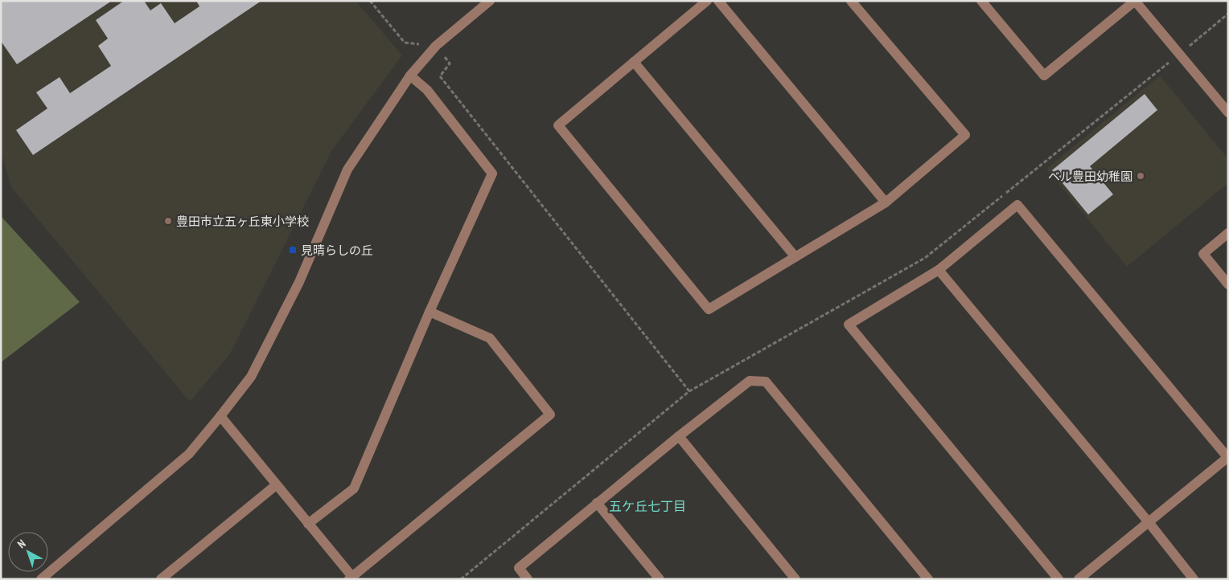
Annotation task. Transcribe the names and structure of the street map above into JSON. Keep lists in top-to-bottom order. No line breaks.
{"districts":["五ケ丘七丁目"],"places":{"other":["ベル豊田幼稚園","豊田市立五ヶ丘東小学校"],"transit":["見晴らしの丘"]},"north":"top left"}
